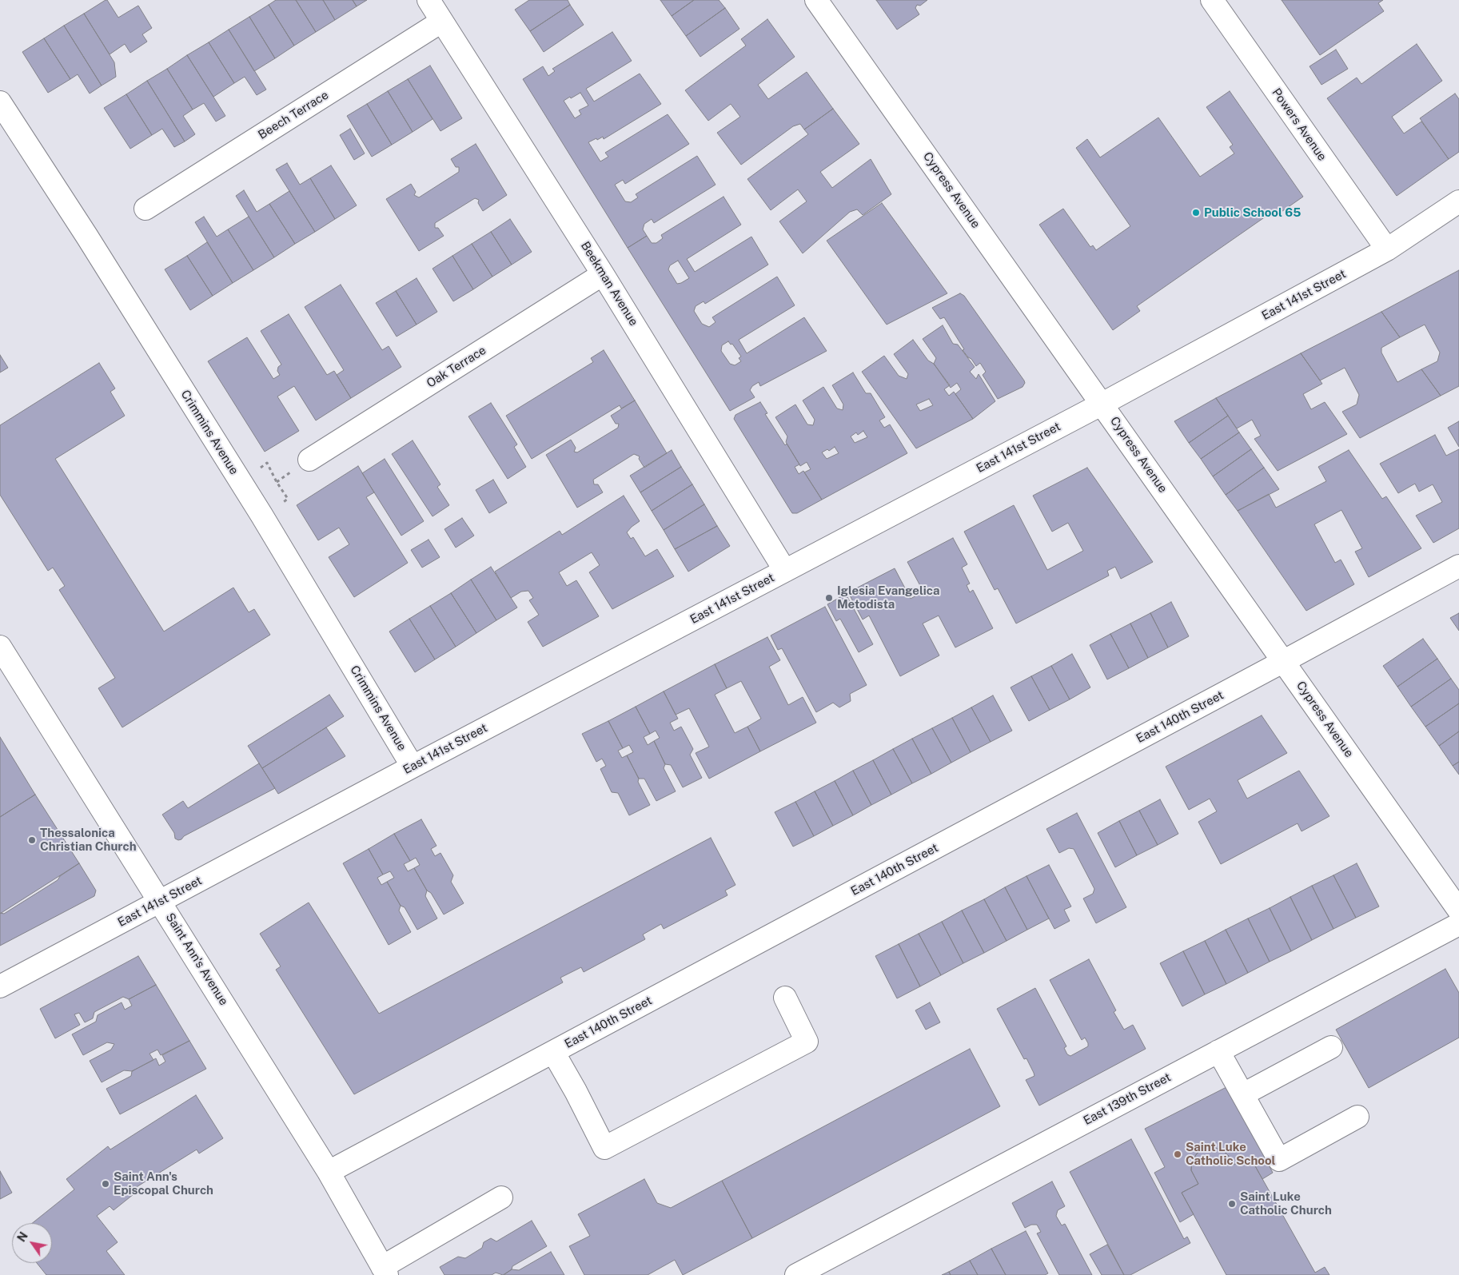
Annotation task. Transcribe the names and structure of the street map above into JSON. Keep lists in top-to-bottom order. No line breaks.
{"streets":{"street":["Beech Terrace","Powers Avenue","Cypress Avenue","Beekman Avenue","East 141st Street","Oak Terrace","Crimmins Avenue","East 140th Street","Saint Ann's Avenue","East 139th Street"]},"crossings":[["Beech Terrace","Beekman Avenue"],["Powers Avenue","East 141st Street"],["Cypress Avenue","East 141st Street"],["Cypress Avenue","East 140th Street"],["Beekman Avenue","East 141st Street"],["Beekman Avenue","Oak Terrace"],["East 141st Street","Crimmins Avenue"],["East 141st Street","Saint Ann's Avenue"],["East 140th Street","Saint Ann's Avenue"]],"places":["Public School 65","Iglesia Evangelica Metodista","Thessalonica Christian Church","Saint Luke Catholic School","Saint Ann's Episcopal Church","Saint Luke Catholic Church"],"north":"top left"}
